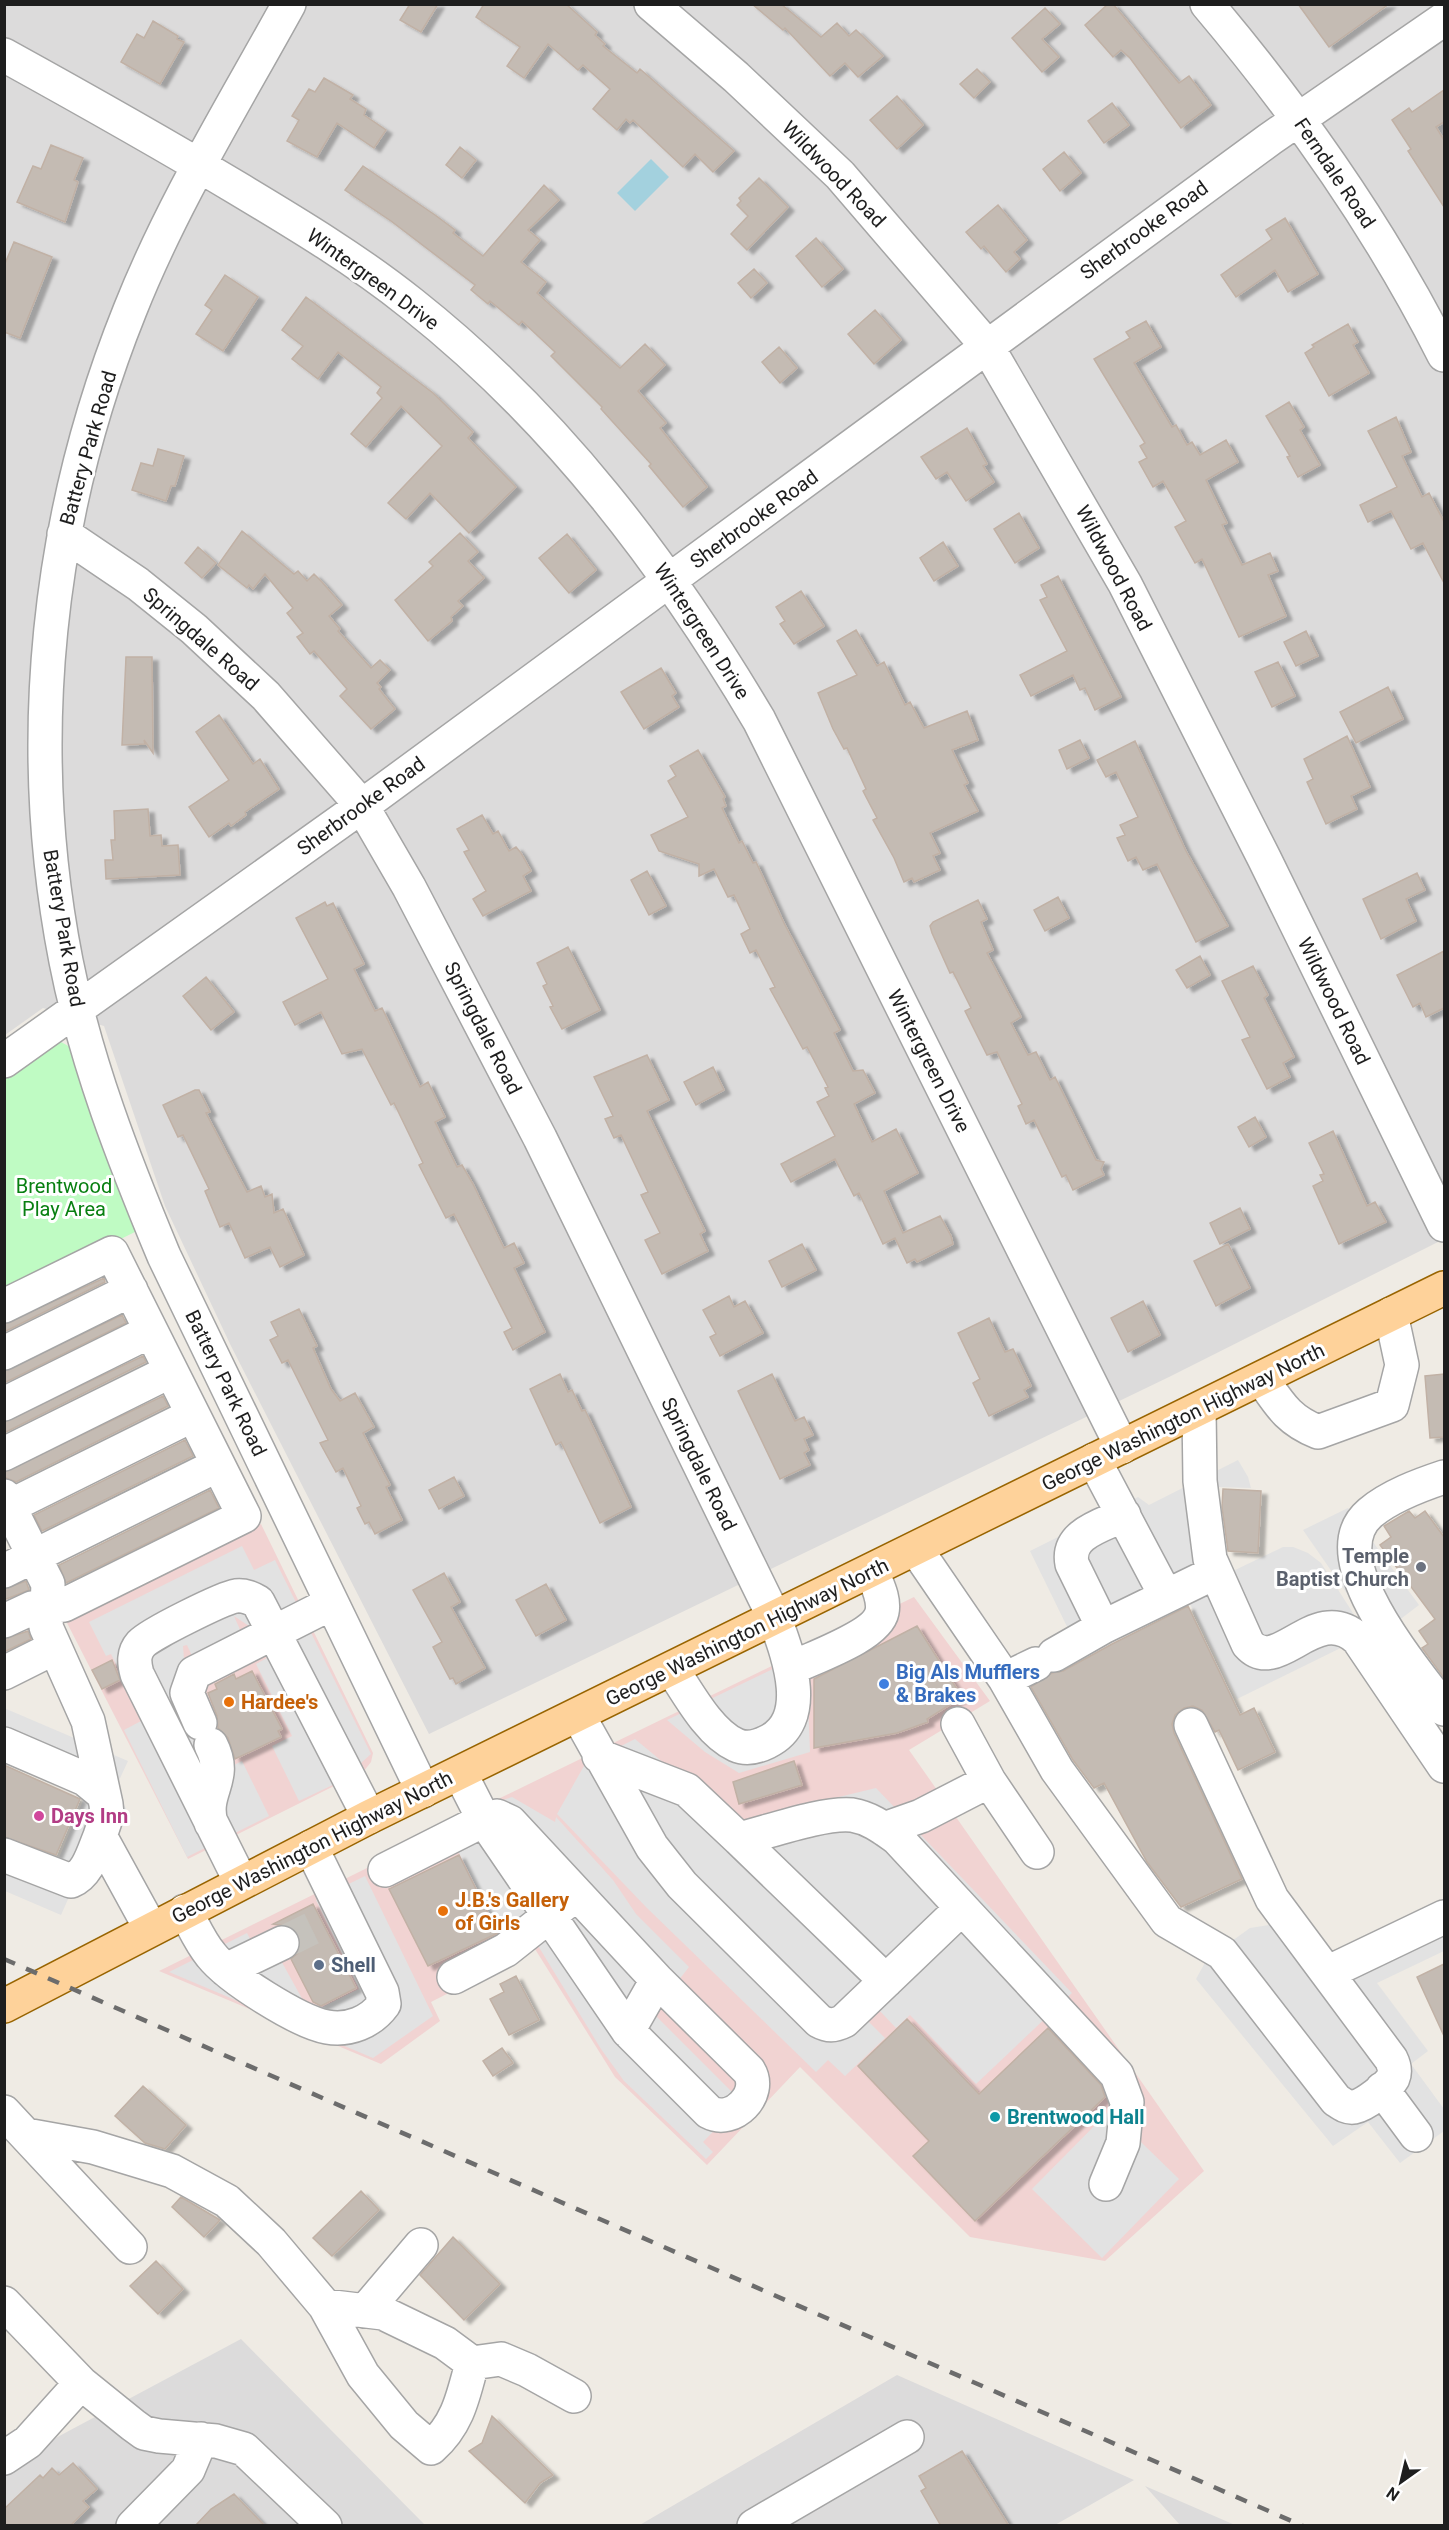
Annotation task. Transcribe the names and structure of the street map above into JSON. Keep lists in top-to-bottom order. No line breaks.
{"streets":{"main road":["George Washington Highway North"],"street":["Ferndale Road","Wildwood Road","Sherbrooke Road","Wintergreen Drive","Battery Park Road","Springdale Road"]},"crossings":[["Ferndale Road","Sherbrooke Road"],["Wildwood Road","Sherbrooke Road"],["Sherbrooke Road","Wintergreen Drive"],["Sherbrooke Road","Battery Park Road"],["Sherbrooke Road","Springdale Road"],["Wintergreen Drive","Battery Park Road"],["Wintergreen Drive","George Washington Highway North"],["Battery Park Road","Springdale Road"],["Battery Park Road","George Washington Highway North"],["Springdale Road","George Washington Highway North"]],"parks":["Brentwood Play Area"],"places":["Temple Baptist Church","Big Als Mufflers & Brakes","Hardee's","Days Inn","J.B.'s Gallery of Girls","Shell","Brentwood Hall"],"north":"bottom left"}
